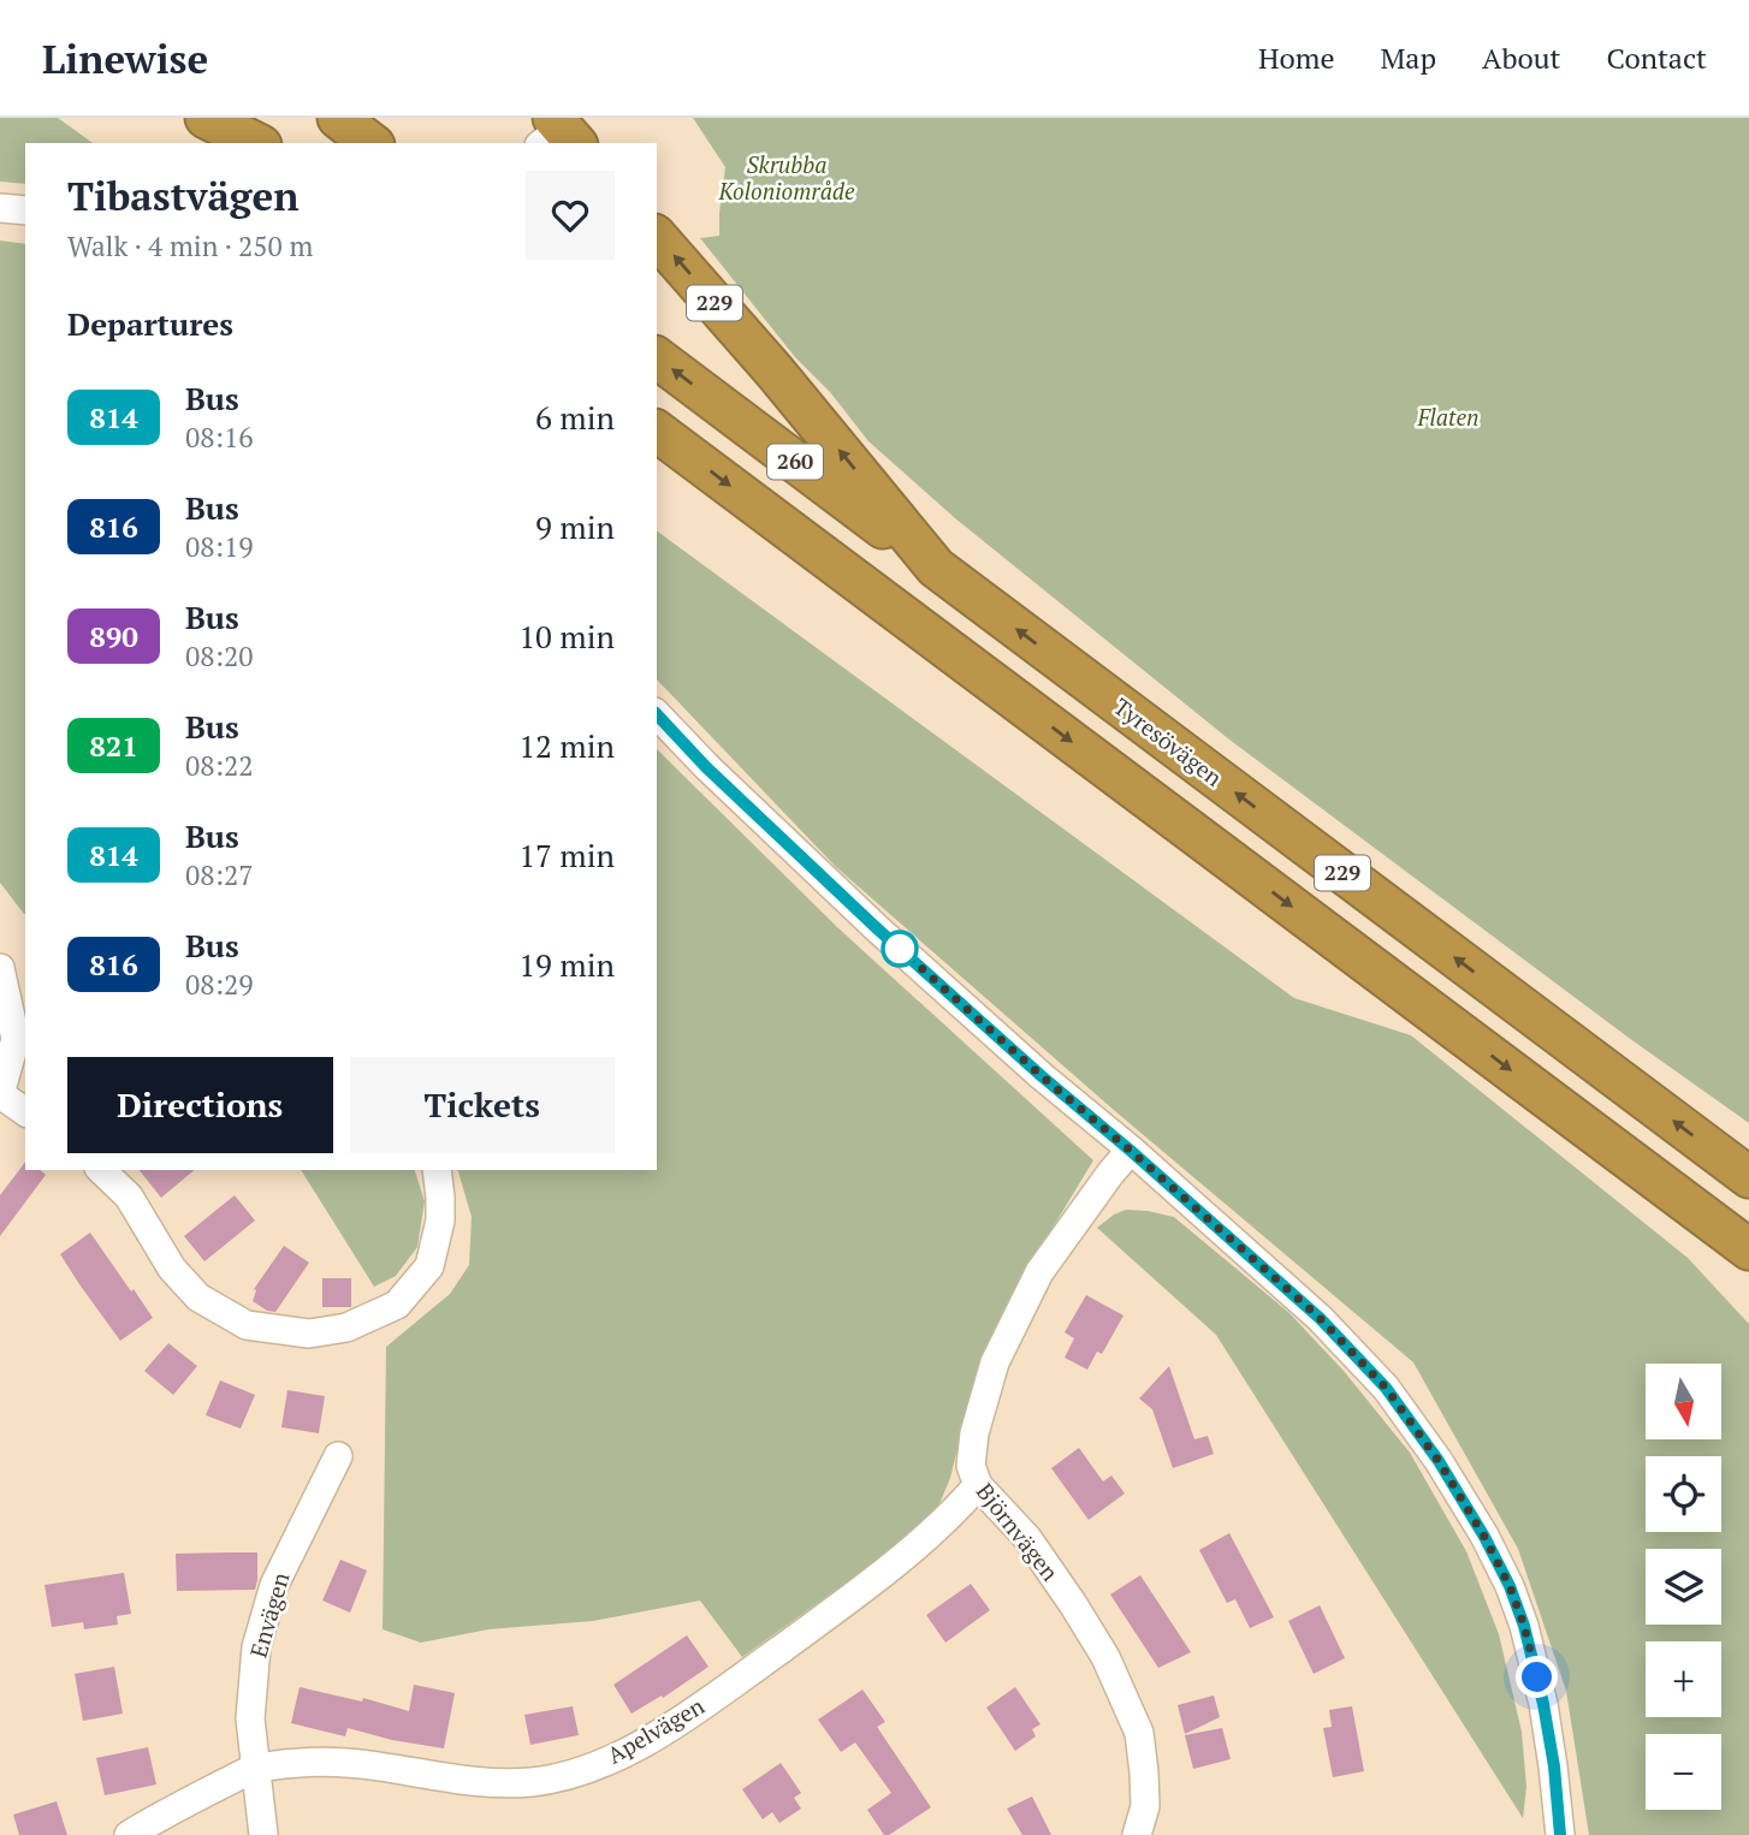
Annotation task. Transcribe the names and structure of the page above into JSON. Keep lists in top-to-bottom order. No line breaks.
{"streets":{"highway":["229","260","Tyresövägen"],"street":["Björnvägen","Envägen","Apelvägen"]},"crossings":[["260","Tyresövägen"],["Björnvägen","Apelvägen"],["Envägen","Apelvägen"]],"parks":["Skrubba Koloniområde","Flaten"],"lines":["bus line 814"],"north":"bottom","page":{"header":"Linewise","nav":["Home","Map","About","Contact"],"heading":[["Tibastvägen","Walk · 4 min · 250 m"],"Departures"],"list":[{"mark":"814","name":"Bus","note":"08:16","value":"6 min"},{"mark":"816","name":"Bus","note":"08:19","value":"9 min"},{"mark":"890","name":"Bus","note":"08:20","value":"10 min"},{"mark":"821","name":"Bus","note":"08:22","value":"12 min"},{"mark":"814","name":"Bus","note":"08:27","value":"17 min"},{"mark":"816","name":"Bus","note":"08:29","value":"19 min"}],"buttons":["Directions","Tickets"],"map_buttons":["+","−"]}}
